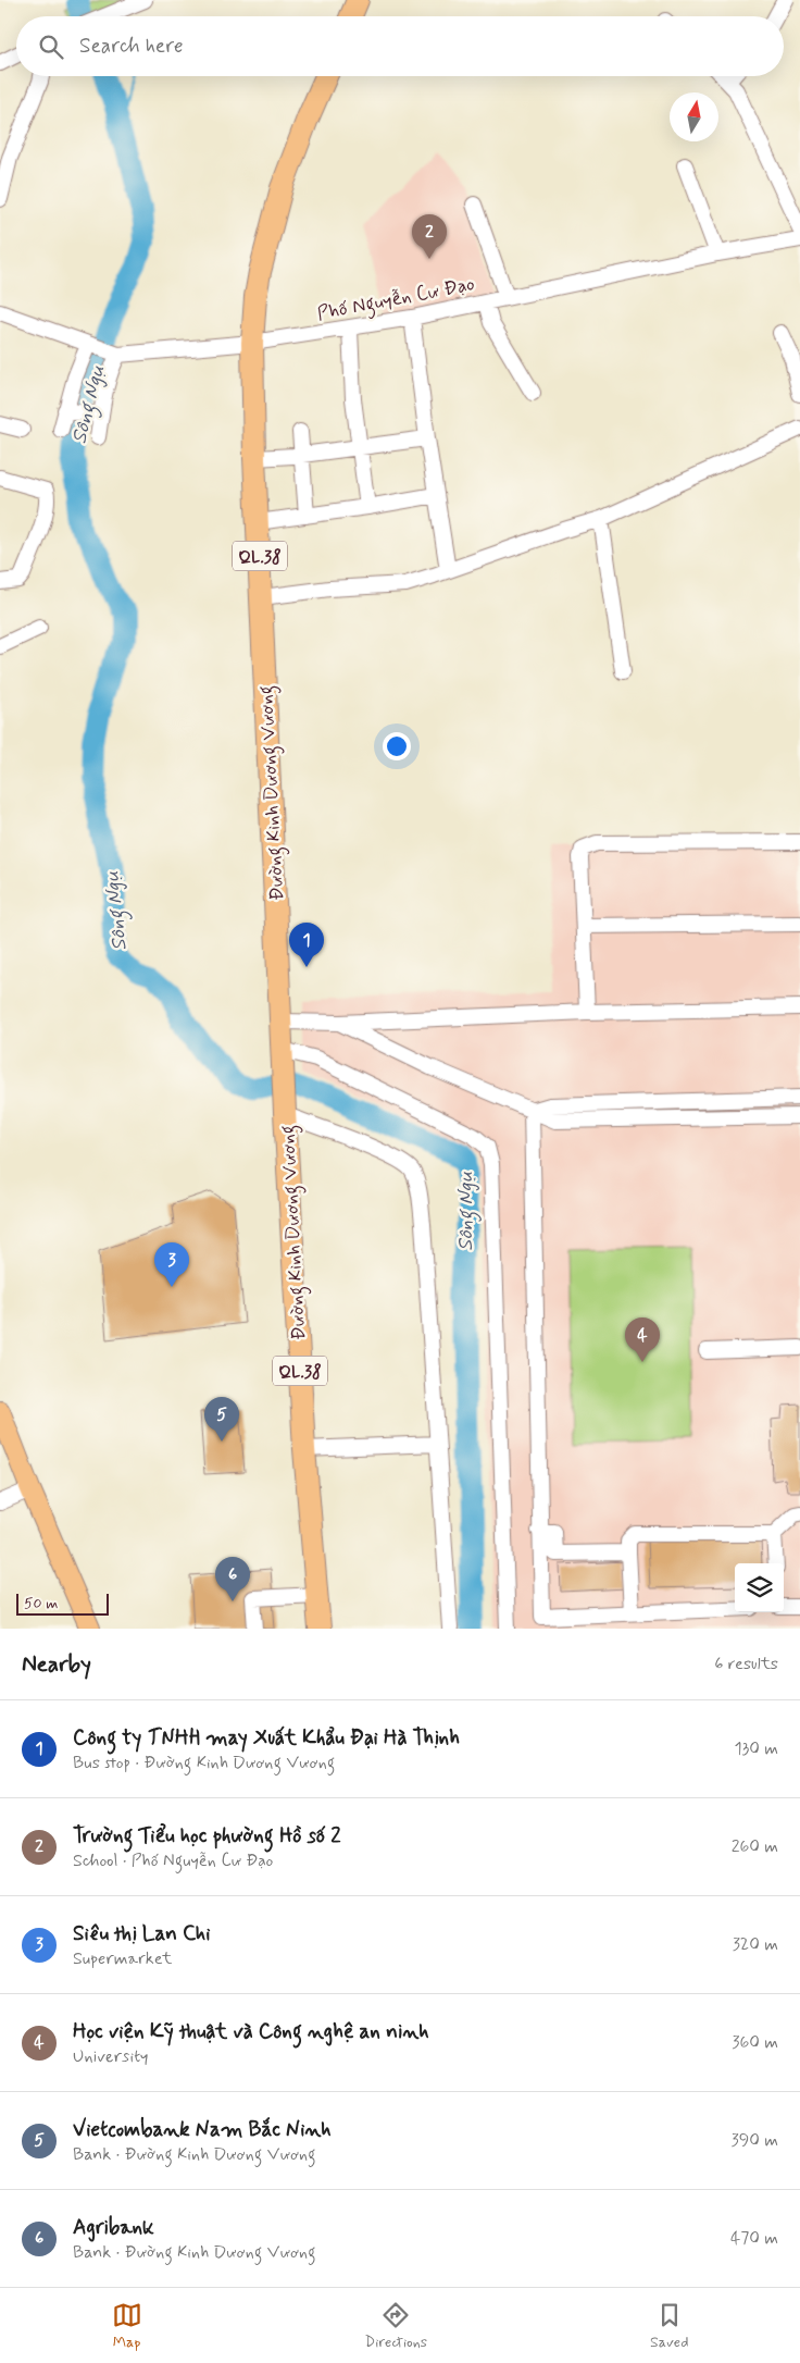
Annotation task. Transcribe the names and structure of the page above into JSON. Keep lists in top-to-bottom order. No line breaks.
{"streets":{"highway":["QL.38","Đường Kinh Dương Vương"],"street":["Phố Nguyễn Cư Đạo"]},"crossings":[["Phố Nguyễn Cư Đạo","Đường Kinh Dương Vương"]],"water":["Sông Ngụ"],"scale_bar":"50 m","north":"top","page":{"search":"Search here","pins":["2","1","3","4","5","6"],"scale":"50 m","heading":["Nearby","6 results"],"list":[{"mark":"1","name":"Công ty TNHH may Xuất Khẩu Đại Hà Thịnh","note":"Bus stop · Đường Kinh Dương Vương","value":"130 m"},{"mark":"2","name":"Trường Tiểu học phường Hồ số 2","note":"School · Phố Nguyễn Cư Đạo","value":"260 m"},{"mark":"3","name":"Siêu thị Lan Chi","note":"Supermarket","value":"320 m"},{"mark":"4","name":"Học viện Kỹ thuật và Công nghệ an ninh","note":"University","value":"360 m"},{"mark":"5","name":"Vietcombank Nam Bắc Ninh","note":"Bank · Đường Kinh Dương Vương","value":"390 m"},{"mark":"6","name":"Agribank","note":"Bank · Đường Kinh Dương Vương","value":"470 m"}],"nav":["Map","Directions","Saved"]}}
